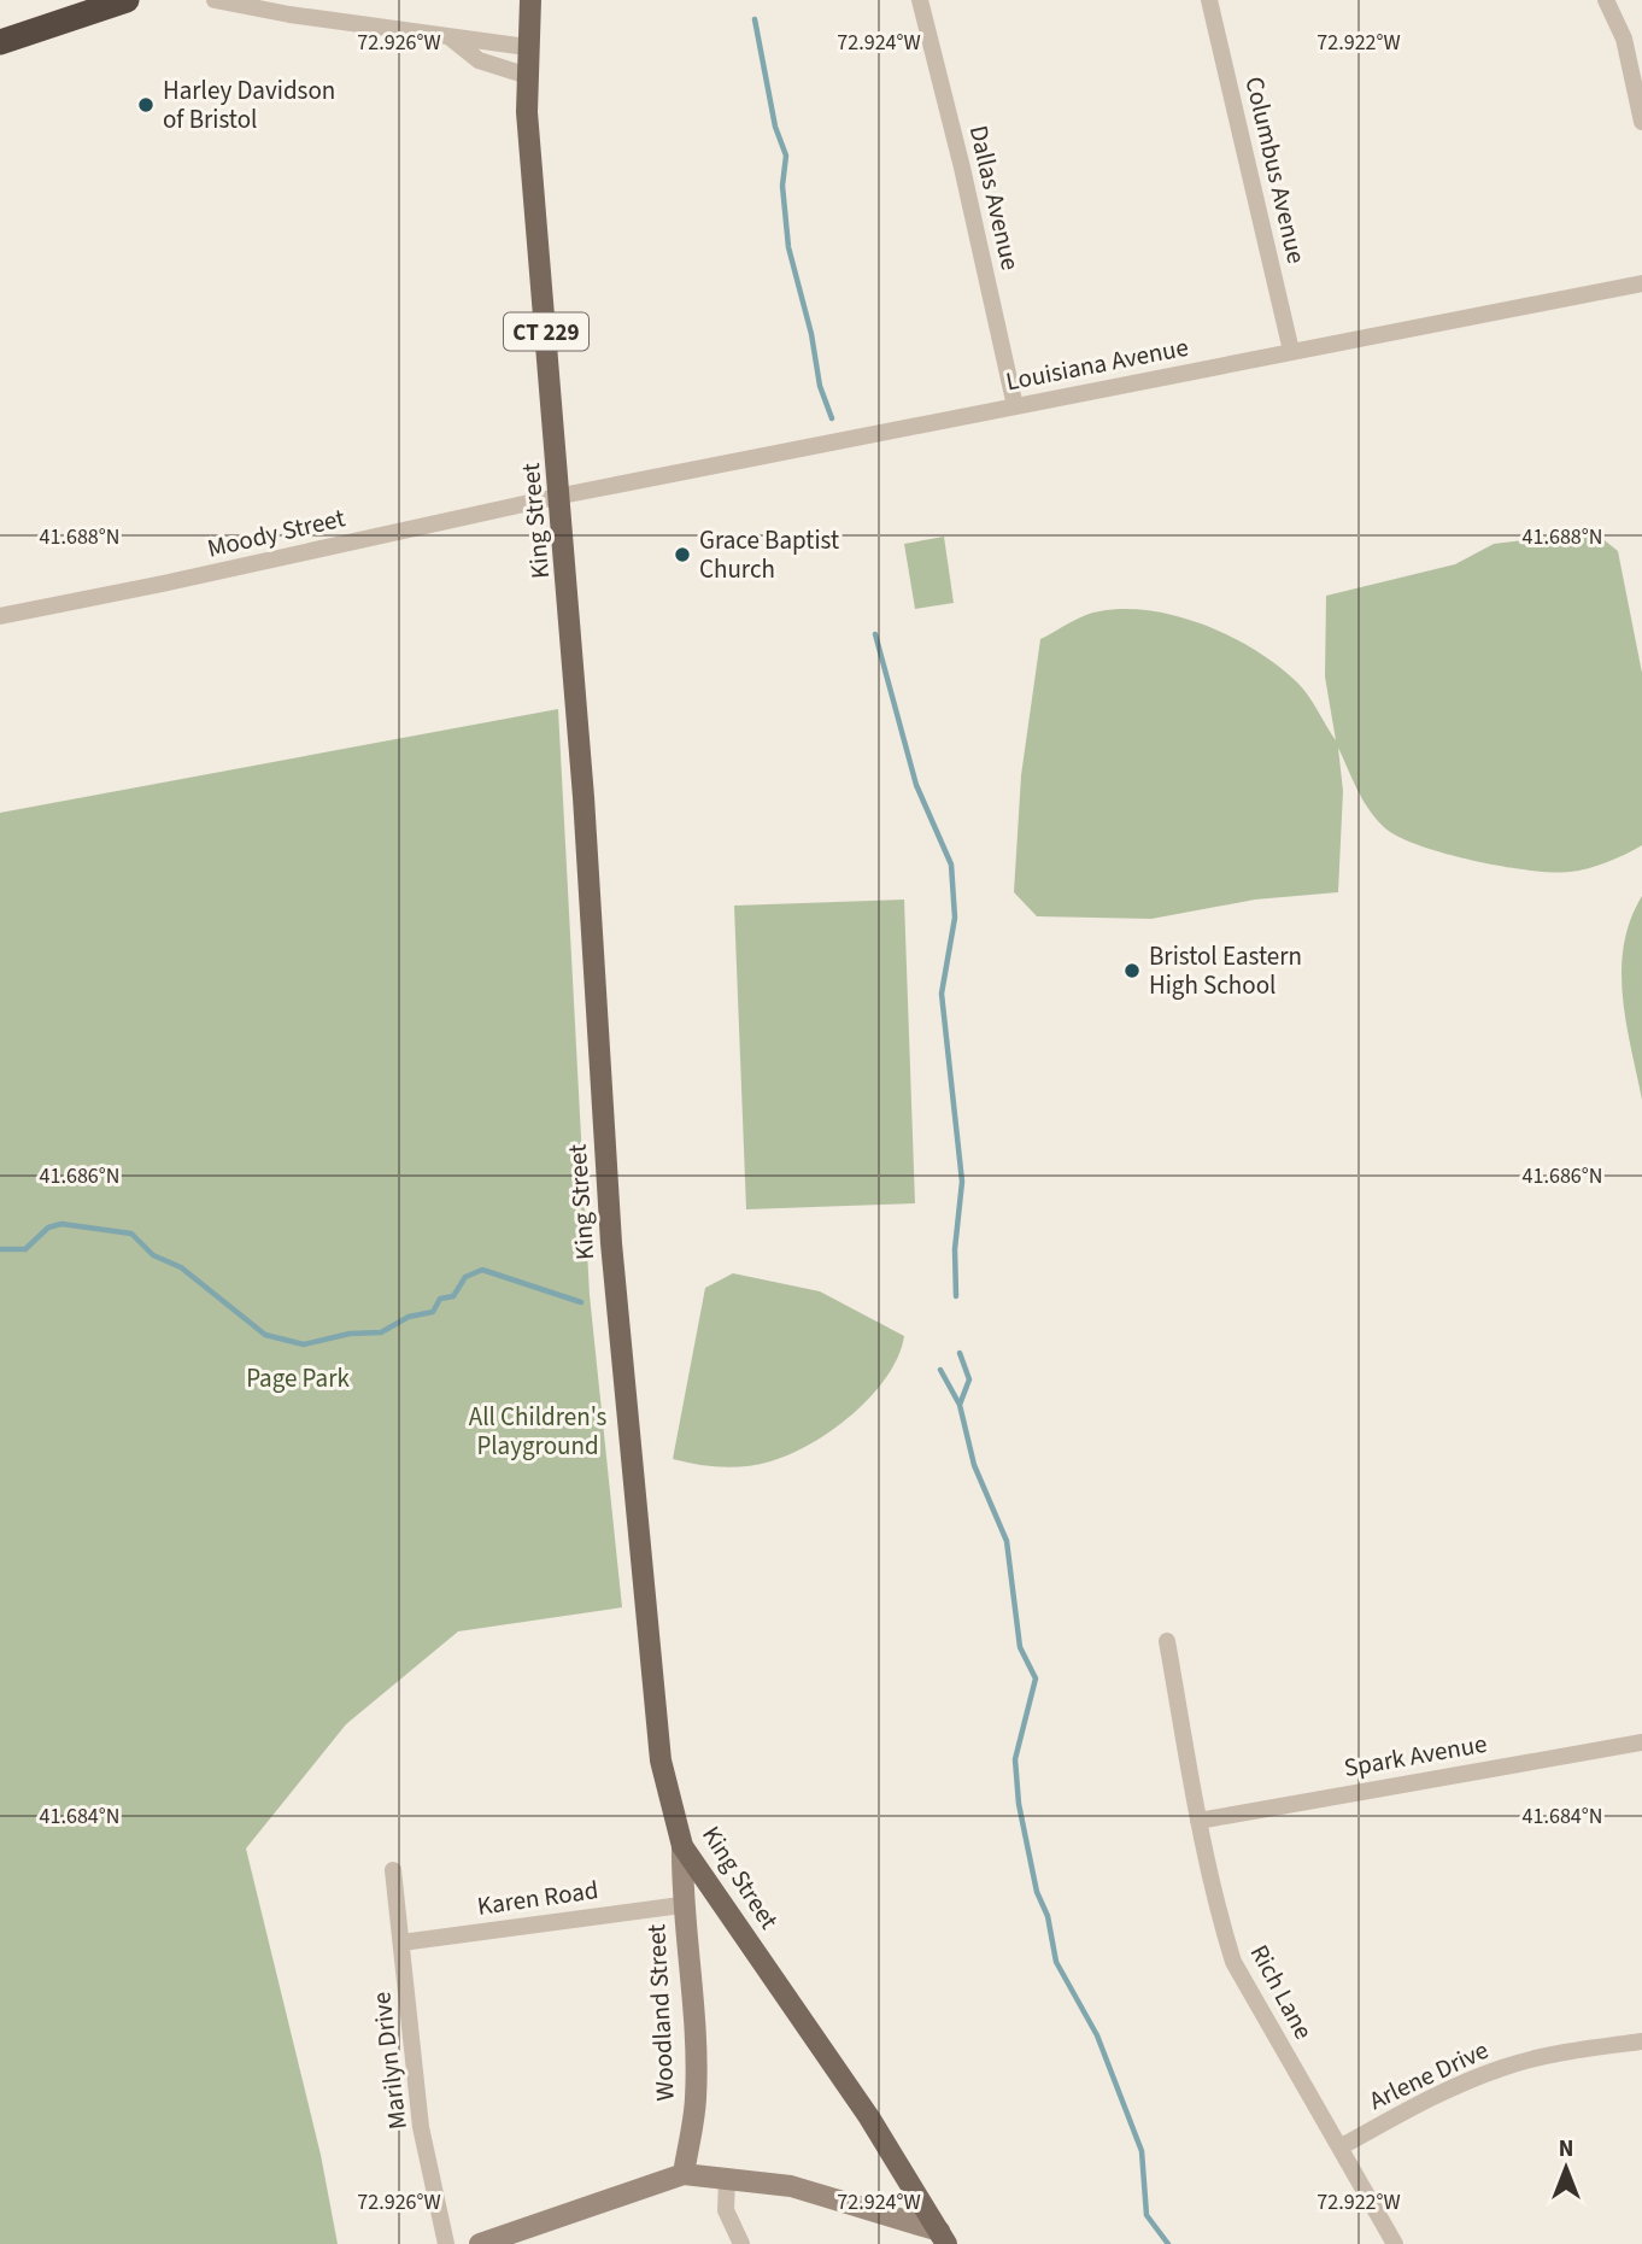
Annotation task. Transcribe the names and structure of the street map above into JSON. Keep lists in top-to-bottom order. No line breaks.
{"streets":{"main road":["CT 229","King Street"],"street":["Columbus Avenue","Dallas Avenue","Louisiana Avenue","Moody Street","Spark Avenue","Karen Road","Rich Lane","Woodland Street","Marilyn Drive","Arlene Drive"]},"crossings":[["Columbus Avenue","Louisiana Avenue"],["Dallas Avenue","Louisiana Avenue"],["Louisiana Avenue","King Street"],["Louisiana Avenue","Moody Street"],["King Street","Moody Street"],["King Street","Woodland Street"],["Spark Avenue","Rich Lane"],["Karen Road","Woodland Street"],["Karen Road","Marilyn Drive"],["Rich Lane","Arlene Drive"]],"parks":["Page Park","All Children's Playground"],"places":["Harley Davidson of Bristol","Grace Baptist Church","Bristol Eastern High School"],"north":"top","coordinates":["72.926°W","72.924°W","72.922°W","41.688°N","41.686°N","41.684°N"]}
